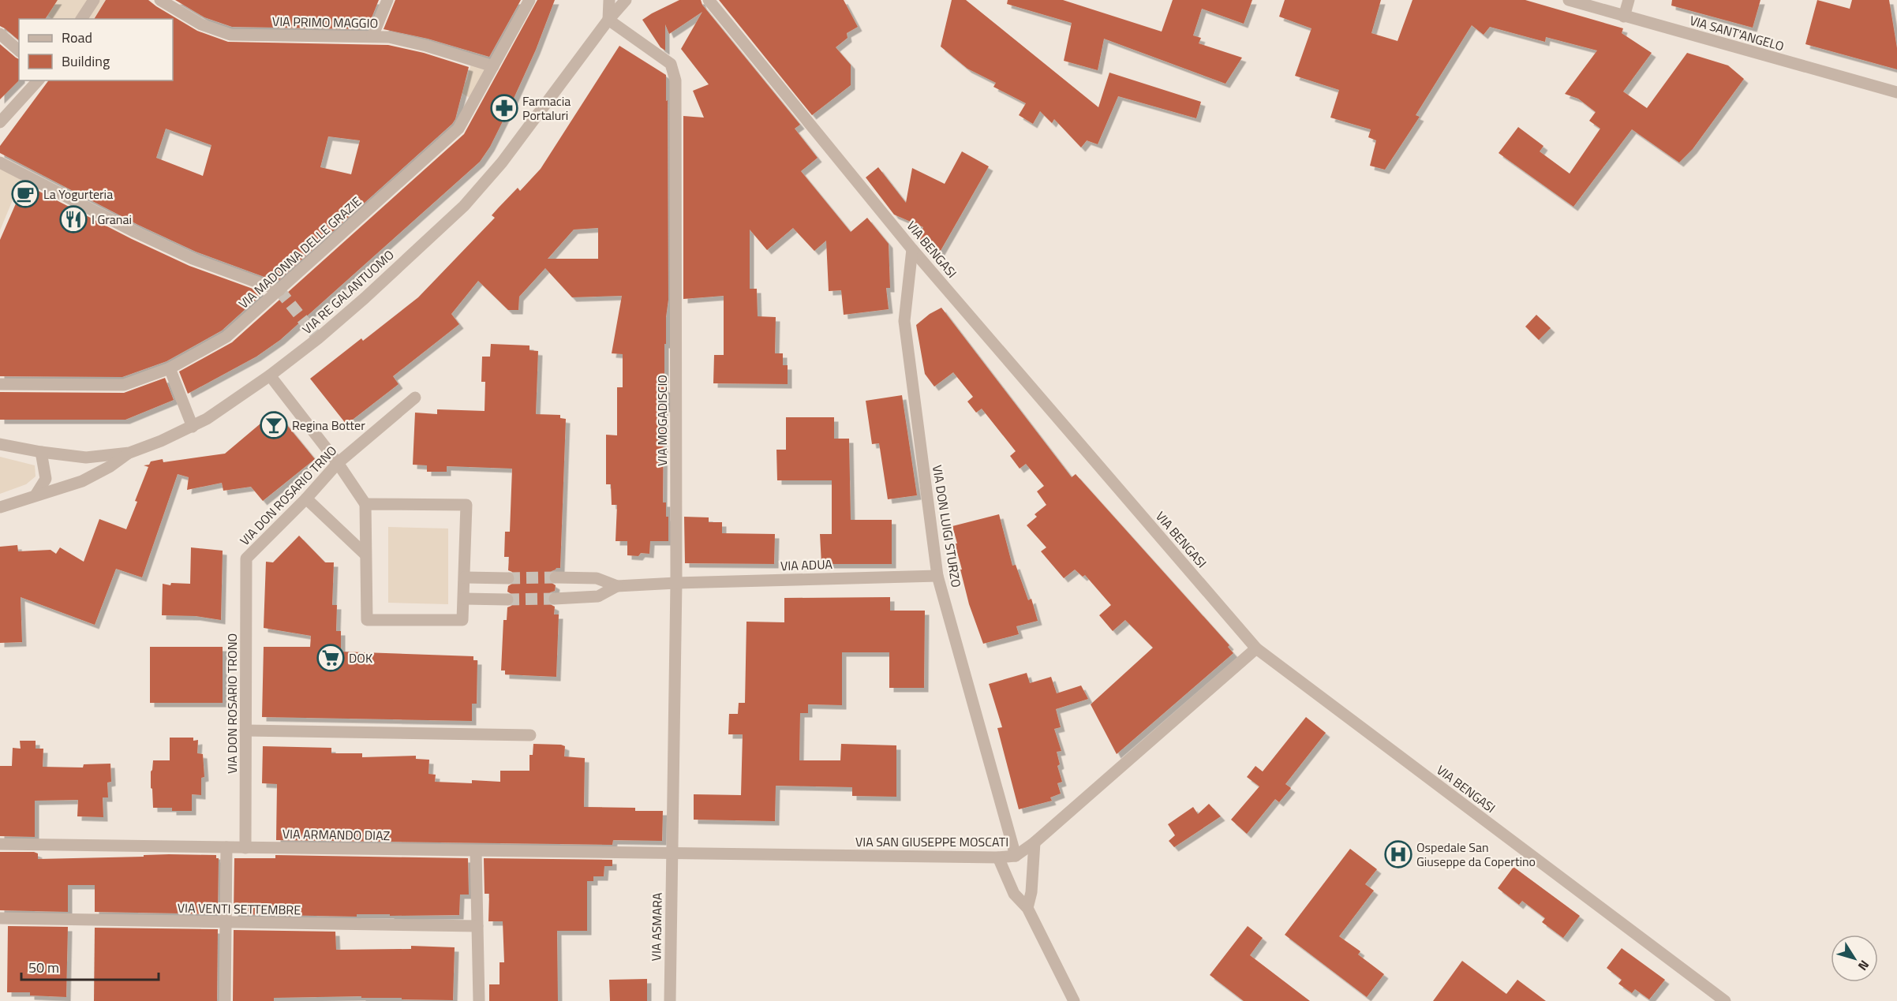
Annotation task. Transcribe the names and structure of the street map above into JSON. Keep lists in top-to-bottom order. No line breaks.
{"streets":{"street":["VIA PRIMO MAGGIO","VIA SANT'ANGELO","VIA BENGASI","VIA MADONNA DELLE GRAZIE","VIA RE GALANTUOMO","VIA MOGADISCIO","VIA DON ROSARIO TRNO","VIA DON LUIGI STURZO","VIA ADUA","VIA DON ROSARIO TRONO","VIA ARMANDO DIAZ","VIA SAN GIUSEPPE MOSCATI","VIA VENTI SETTEMBRE","VIA ASMARA"]},"crossings":[["VIA PRIMO MAGGIO","VIA MADONNA DELLE GRAZIE"],["VIA BENGASI","VIA DON LUIGI STURZO"],["VIA BENGASI","VIA SAN GIUSEPPE MOSCATI"],["VIA RE GALANTUOMO","VIA MOGADISCIO"],["VIA MOGADISCIO","VIA ADUA"],["VIA MOGADISCIO","VIA ARMANDO DIAZ"],["VIA MOGADISCIO","VIA SAN GIUSEPPE MOSCATI"],["VIA MOGADISCIO","VIA ASMARA"],["VIA DON ROSARIO TRNO","VIA DON ROSARIO TRONO"],["VIA DON LUIGI STURZO","VIA ADUA"],["VIA DON LUIGI STURZO","VIA SAN GIUSEPPE MOSCATI"],["VIA DON ROSARIO TRONO","VIA ARMANDO DIAZ"],["VIA ARMANDO DIAZ","VIA SAN GIUSEPPE MOSCATI"],["VIA ARMANDO DIAZ","VIA ASMARA"],["VIA SAN GIUSEPPE MOSCATI","VIA ASMARA"]],"places":{"pharmacy":["Farmacia Portaluri"],"cafe":["La Yogurteria"],"restaurant":["I Granai"],"bar":["Regina Botter"],"supermarket":["DOK"],"hospital":["Ospedale San Giuseppe da Copertino"]},"legend":["Road","Building"],"scale_bar":"50 m","north":"bottom right"}
